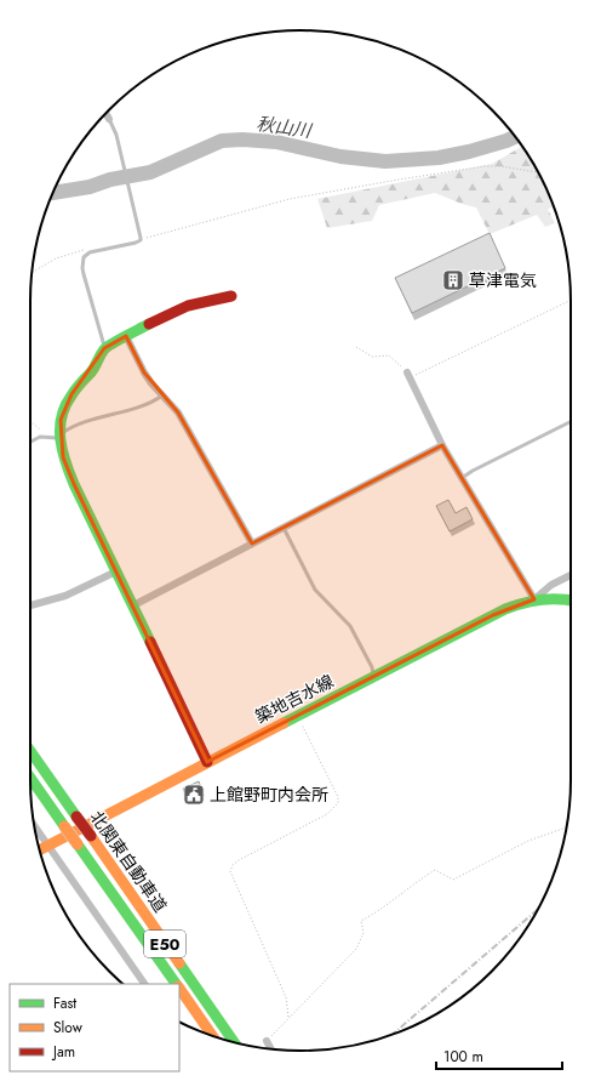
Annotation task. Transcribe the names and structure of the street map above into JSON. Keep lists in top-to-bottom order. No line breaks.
{"streets":{"main road":["築地吉水線","北関東自動車道","E50"]},"water":["秋山川"],"places":{"building":["草津電気"],"public building":["上館野町内会所"]},"legend":["Fast","Slow","Jam"],"scale_bar":"100 m"}
